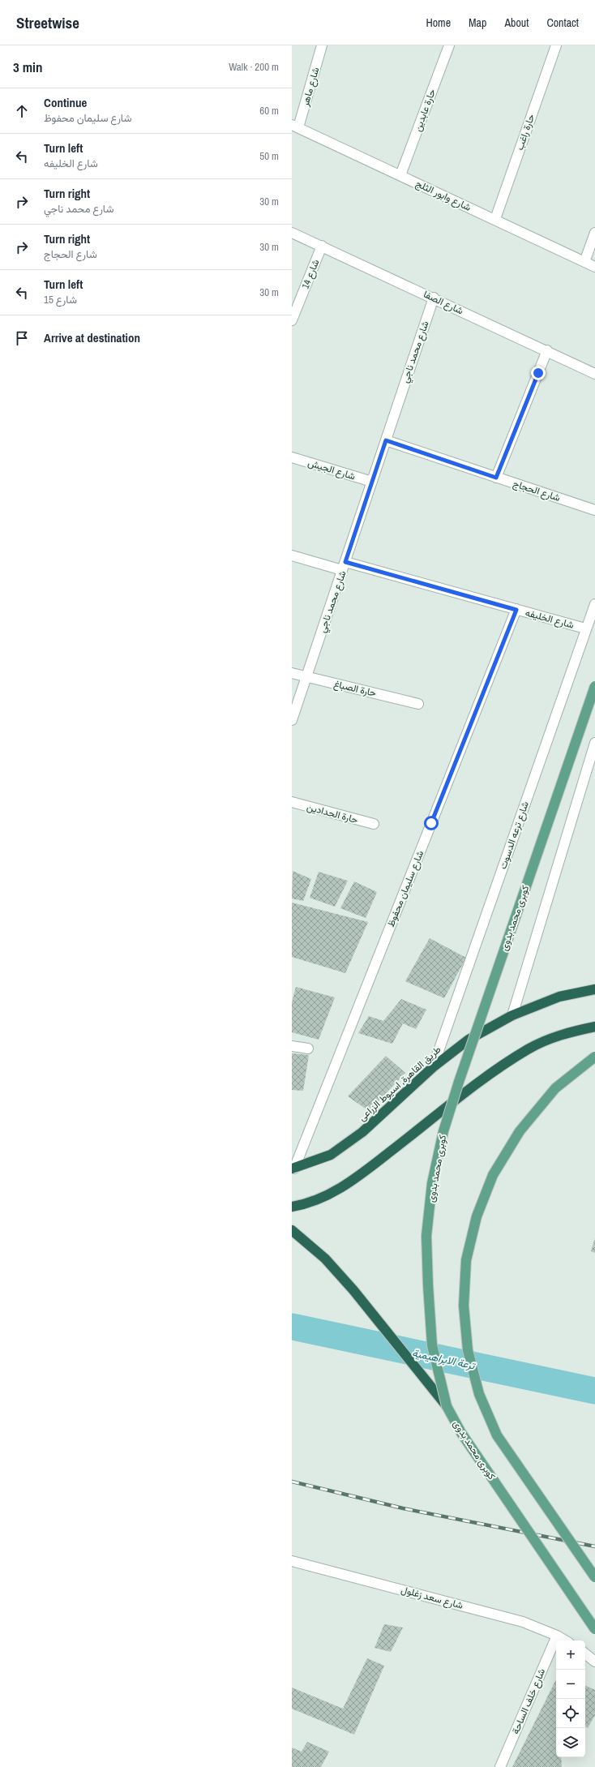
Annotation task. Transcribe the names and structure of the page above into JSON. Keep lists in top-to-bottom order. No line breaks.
{"streets":{"highway":["طريق القاهرة, اسيوط الزراعى"],"main road":["كوبرى محمد بدوى"],"street":["شارع ماهر","حارة عابدين","حارة راغب","شارع وابور الثلج","شارع 14","شارع الصفا","شارع محمد ناجي","شارع الجيش","شارع الحجاج","شارع الخليفه","حارة الصباغ","حارة الحدادين","شارع ترعه الدسوت","شارع سليمان محفوظ","شارع سعد زغلول","شارع خلف الساحة"]},"crossings":[["شارع ماهر","شارع وابور الثلج"],["حارة عابدين","شارع وابور الثلج"],["حارة راغب","شارع وابور الثلج"],["شارع 14","شارع الصفا"],["شارع الصفا","شارع محمد ناجي"],["شارع محمد ناجي","شارع الجيش"],["شارع محمد ناجي","شارع الحجاج"],["شارع محمد ناجي","شارع الخليفه"],["شارع محمد ناجي","حارة الصباغ"],["شارع الخليفه","شارع ترعه الدسوت"],["شارع الخليفه","شارع سليمان محفوظ"],["شارع ترعه الدسوت","طريق القاهرة, اسيوط الزراعى"],["شارع سليمان محفوظ","طريق القاهرة, اسيوط الزراعى"],["شارع سعد زغلول","شارع خلف الساحة"]],"water":["ترعة الابراهيمية"],"page":{"header":"Streetwise","nav":["Home","Map","About","Contact"],"heading":["3 min","Walk · 200 m"],"list":[["Continue","شارع سليمان محفوظ","60 m"],["Turn left","شارع الخليفه","50 m"],["Turn right","شارع محمد ناجي","30 m"],["Turn right","شارع الحجاج","30 m"],["Turn left","شارع 15","30 m"],"Arrive at destination"],"map_buttons":["+","−"]}}
